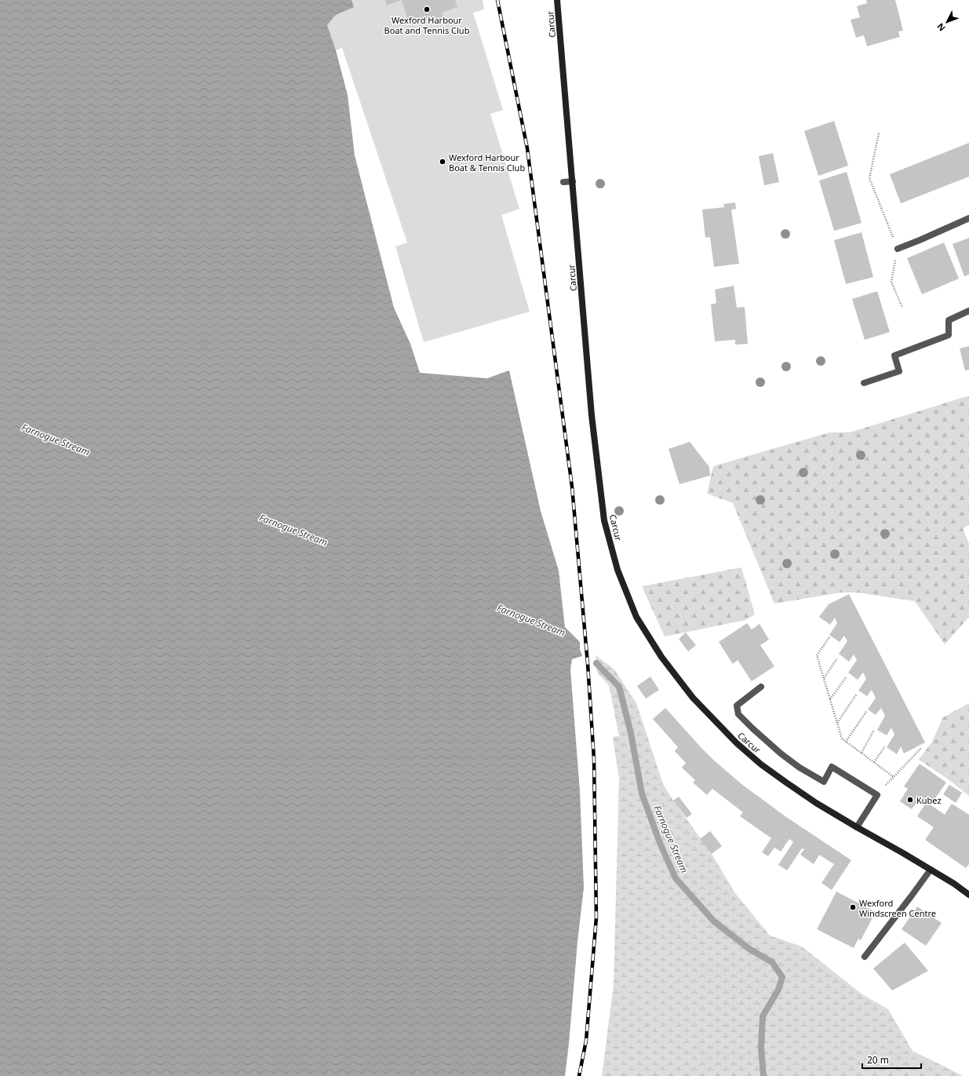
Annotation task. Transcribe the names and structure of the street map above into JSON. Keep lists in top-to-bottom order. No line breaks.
{"streets":{"main road":["Carcur"]},"water":["Farnogue Stream"],"places":["Wexford Harbour Boat and Tennis Club","Wexford Harbour Boat & Tennis Club","Kubez","Wexford Windscreen Centre"],"scale_bar":"20 m","north":"bottom left"}
